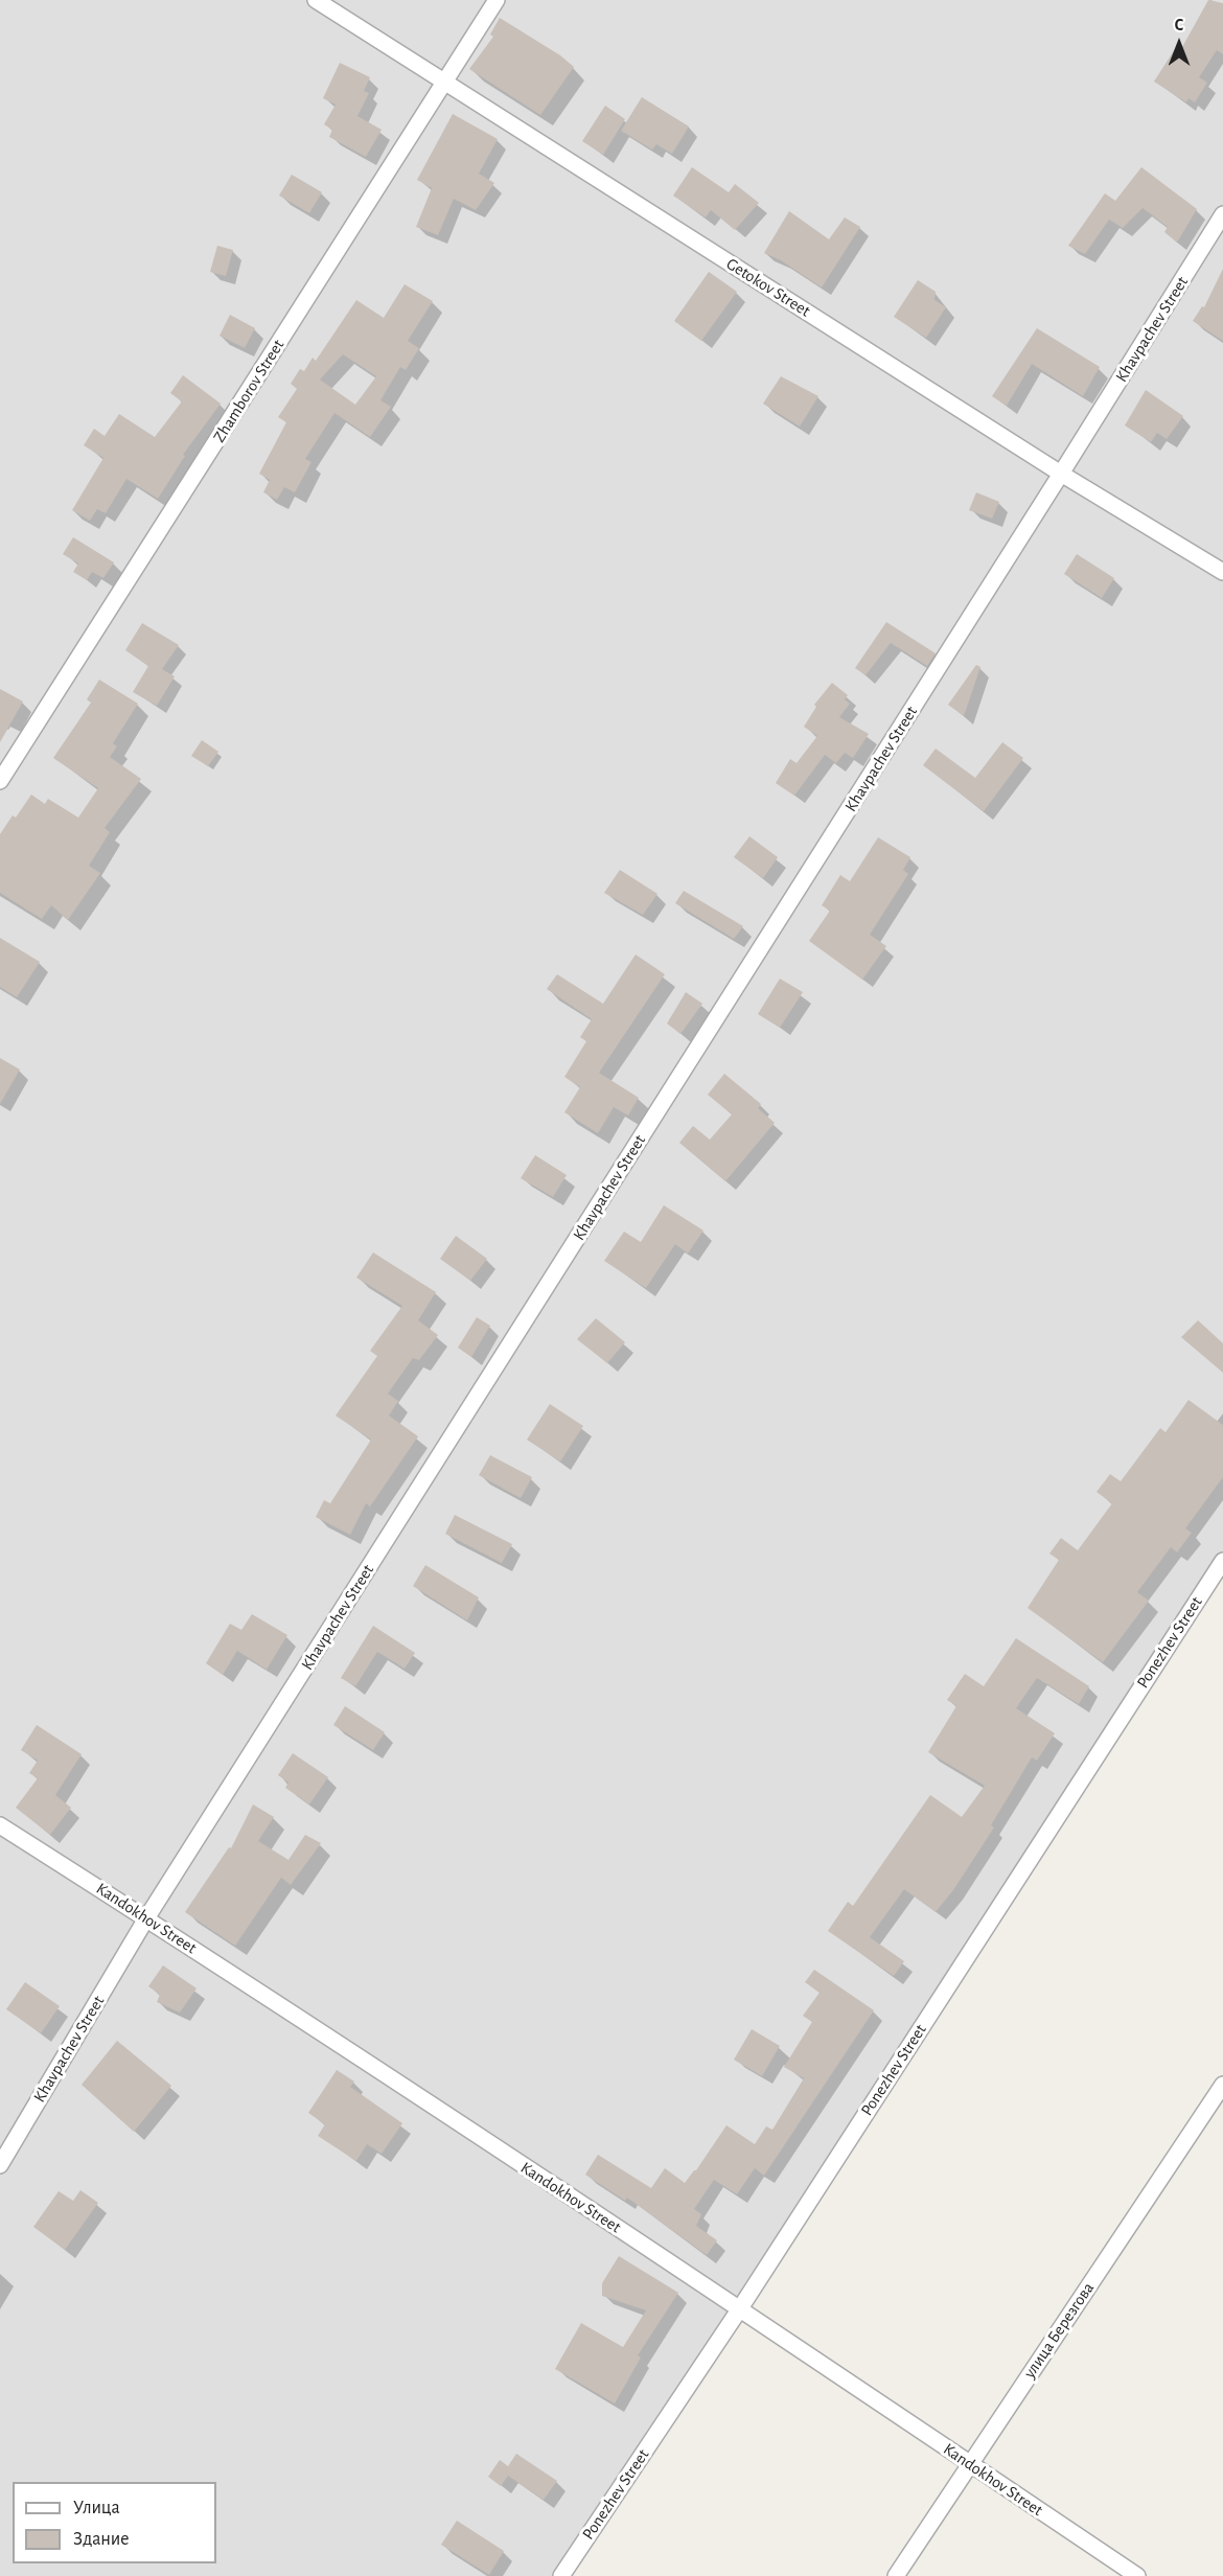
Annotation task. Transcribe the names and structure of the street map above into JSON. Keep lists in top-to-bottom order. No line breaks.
{"streets":{"street":["Getokov Street","Khavpachev Street","Zhamborov Street","Ponezhev Street","Kandokhov Street","улица Березгова"]},"crossings":[["Getokov Street","Khavpachev Street"],["Getokov Street","Zhamborov Street"],["Khavpachev Street","Kandokhov Street"],["Ponezhev Street","Kandokhov Street"],["Kandokhov Street","улица Березгова"]],"legend":["Улица","Здание"],"north":"top"}
